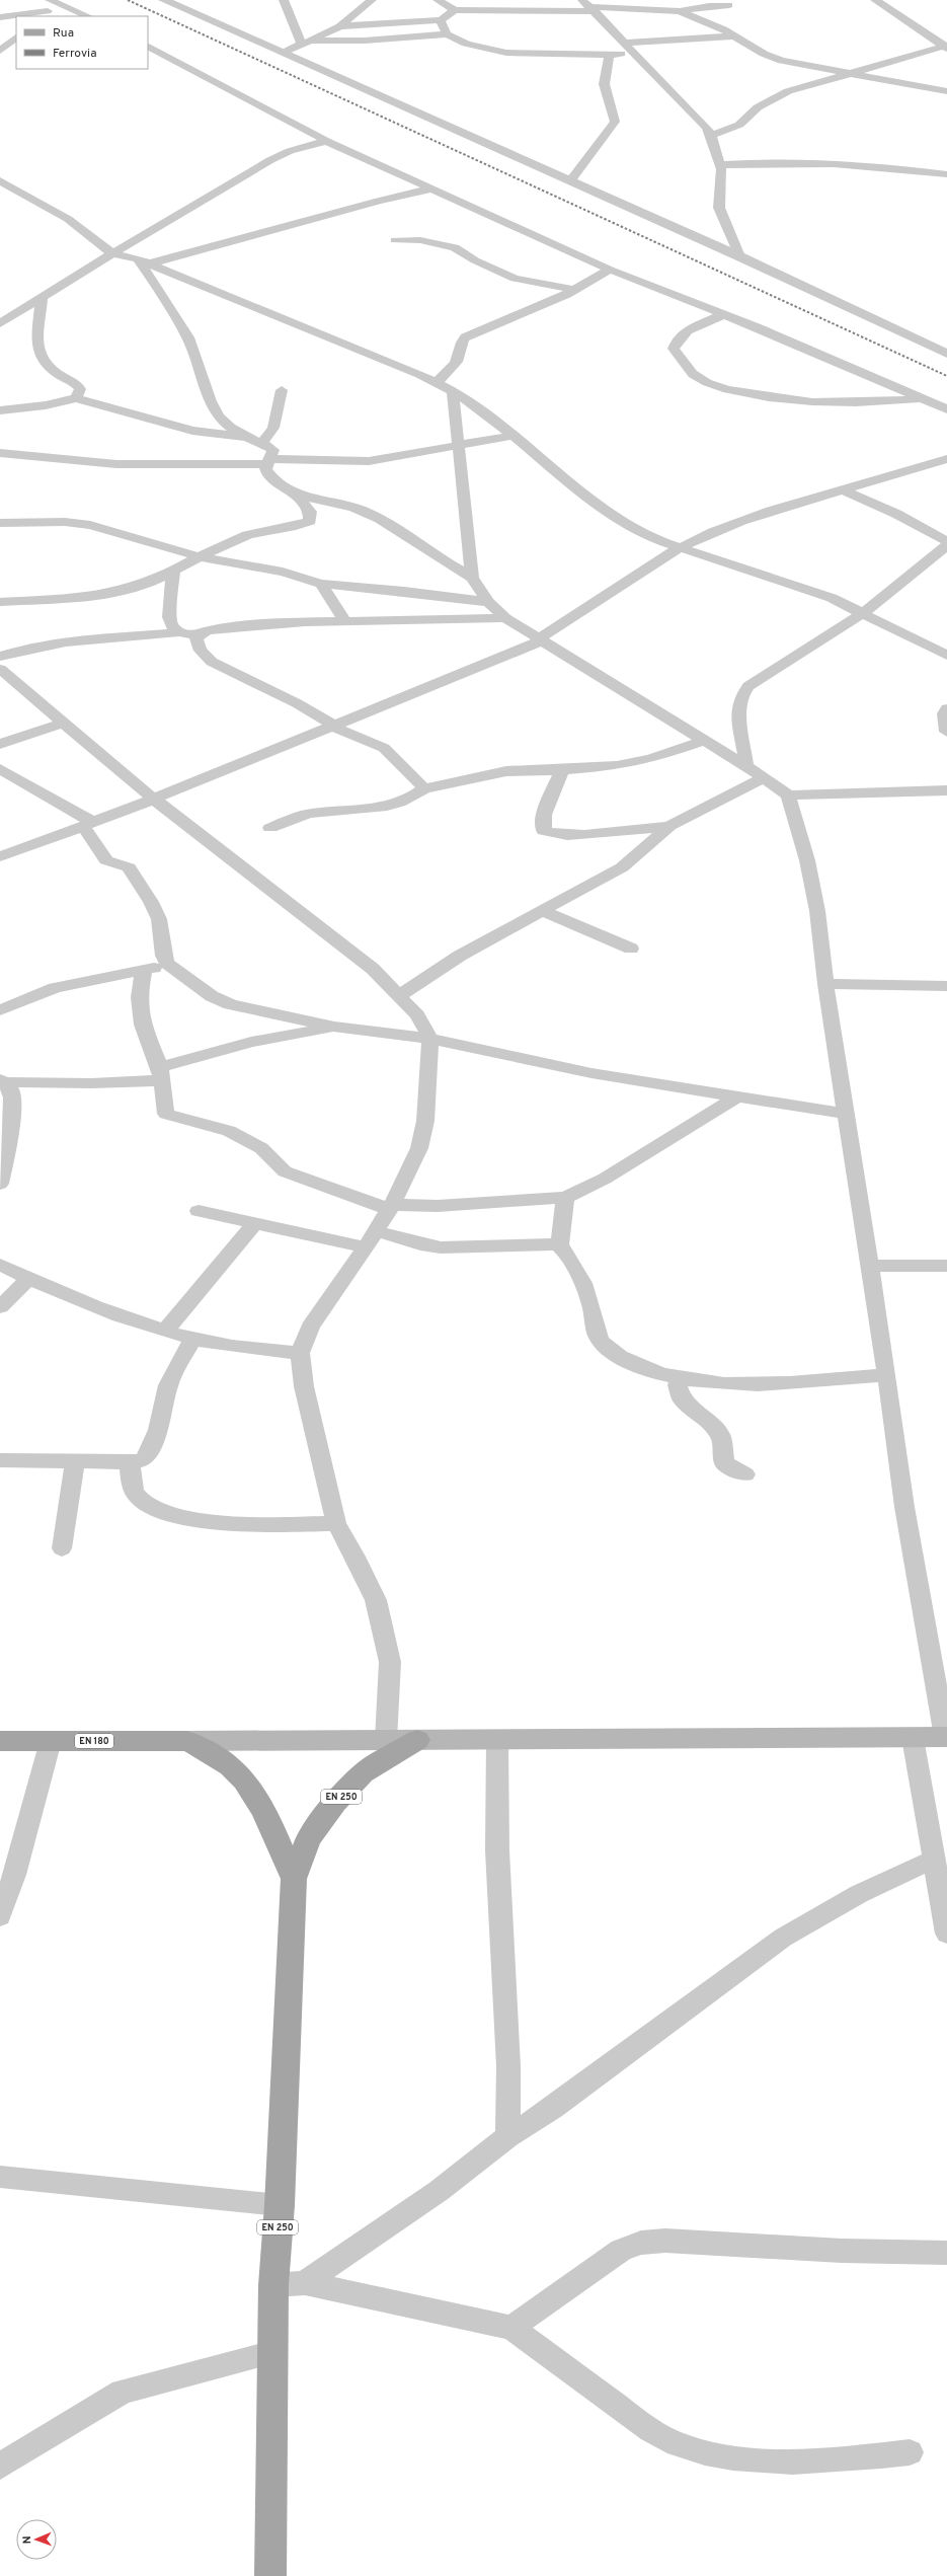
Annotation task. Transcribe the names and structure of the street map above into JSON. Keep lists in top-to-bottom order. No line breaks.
{"streets":{"main road":["EN 180","EN 250"]},"crossings":[["EN 180","EN 250"]],"legend":["Rua","Ferrovia"],"north":"left"}
